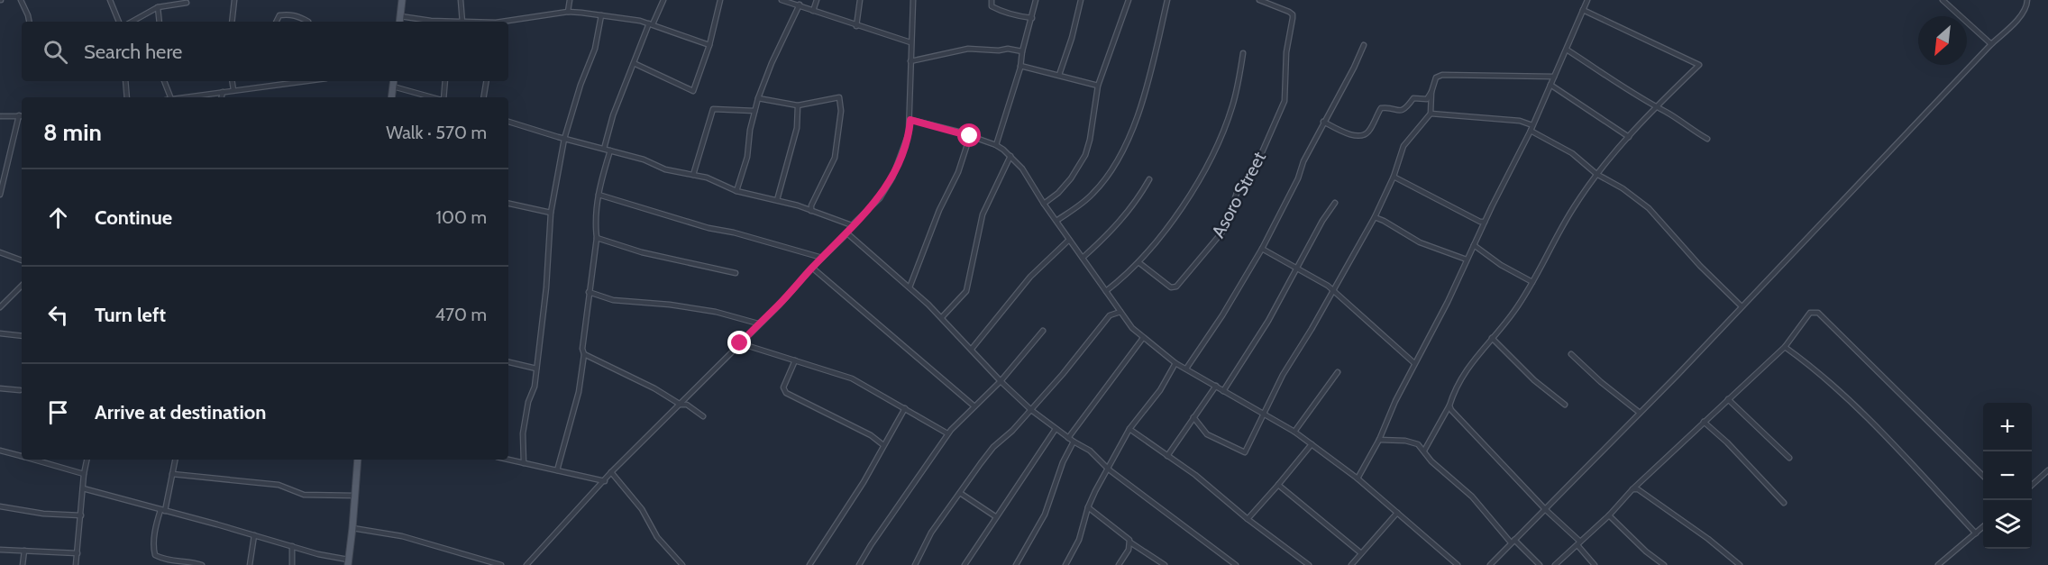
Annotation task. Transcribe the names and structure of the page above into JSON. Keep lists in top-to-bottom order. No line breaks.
{"streets":{"street":["Asoro Street"]},"north":"bottom left","page":{"search":"Search here","heading":["8 min","Walk · 570 m"],"list":[["Continue","100 m"],["Turn left","470 m"],"Arrive at destination"],"map_buttons":["+","−"]}}
